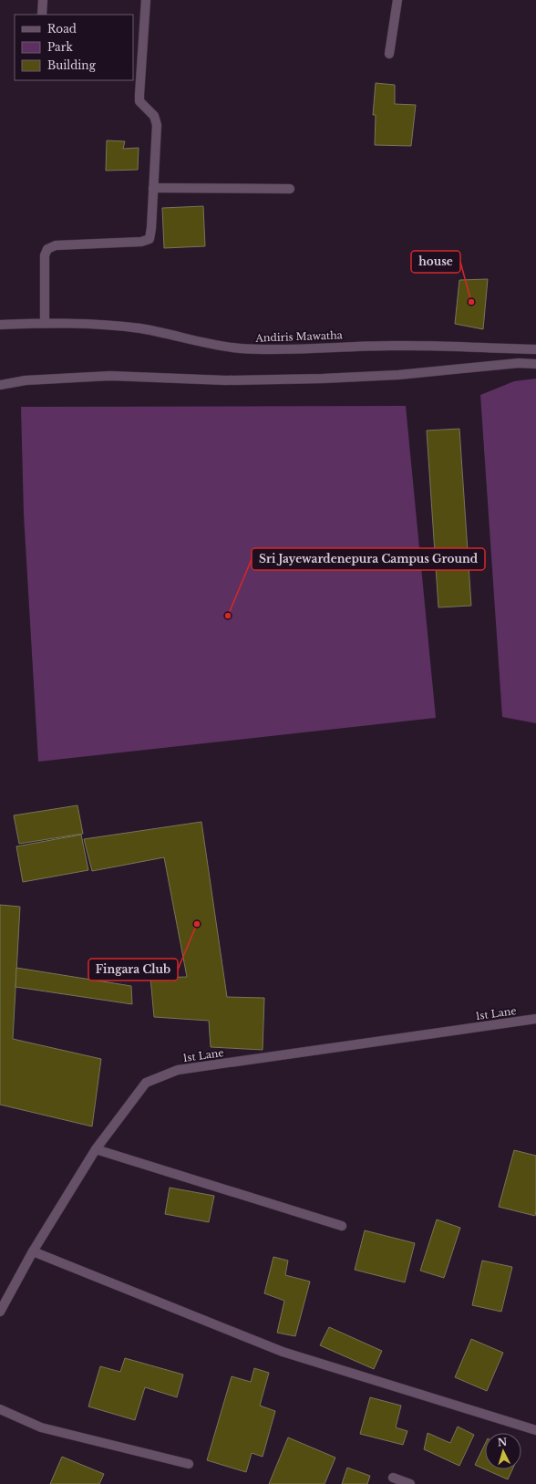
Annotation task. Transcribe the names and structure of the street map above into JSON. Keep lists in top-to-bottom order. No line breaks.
{"streets":{"street":["Andiris Mawatha","1st Lane"]},"places":["house","Sri Jayewardenepura Campus Ground","Fingara Club"],"legend":["Road","Park","Building"],"north":"top"}
